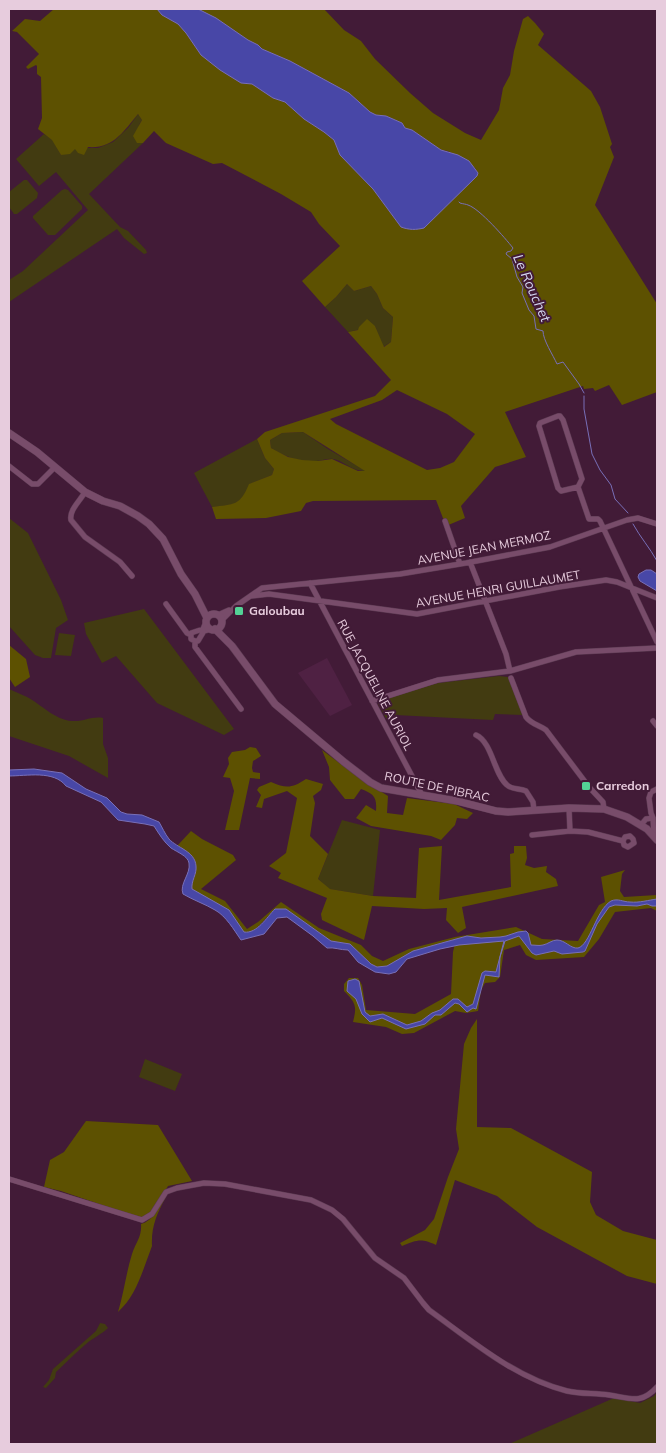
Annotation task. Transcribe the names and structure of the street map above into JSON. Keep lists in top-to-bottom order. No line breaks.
{"streets":{"main road":["ROUTE DE PIBRAC"],"street":["AVENUE JEAN MERMOZ","AVENUE HENRI GUILLAUMET","RUE JACQUELINE AURIOL"]},"crossings":[["AVENUE JEAN MERMOZ","AVENUE HENRI GUILLAUMET"],["AVENUE JEAN MERMOZ","RUE JACQUELINE AURIOL"],["AVENUE JEAN MERMOZ","ROUTE DE PIBRAC"],["AVENUE HENRI GUILLAUMET","RUE JACQUELINE AURIOL"],["RUE JACQUELINE AURIOL","ROUTE DE PIBRAC"]],"water":["Le Rouchet"],"places":{"transit":["Galoubau","Carredon"]}}
